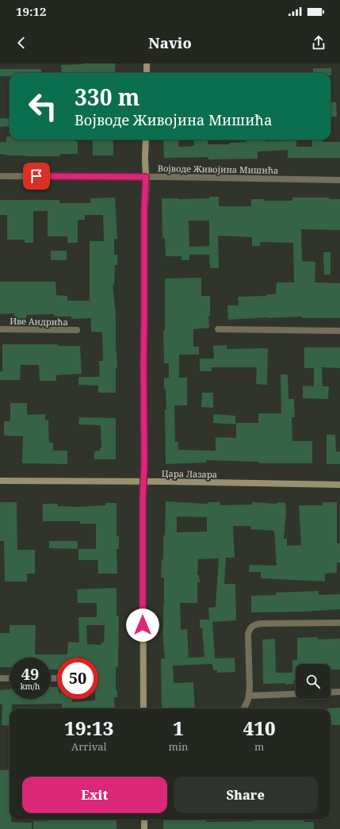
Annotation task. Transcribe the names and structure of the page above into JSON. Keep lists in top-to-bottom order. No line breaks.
{"streets":{"main road":["Цара Лазара"],"street":["Војводе Живојина Мишића","Иве Андрића"]},"page":{"status":"19:12","header":"Navio","turn":["330 m","Војводе Живојина Мишића"],"speed":"49 km/h","limit":"50","eta":["19:13","Arrival","1","min","410","m"],"buttons":["Exit","Share"]}}
